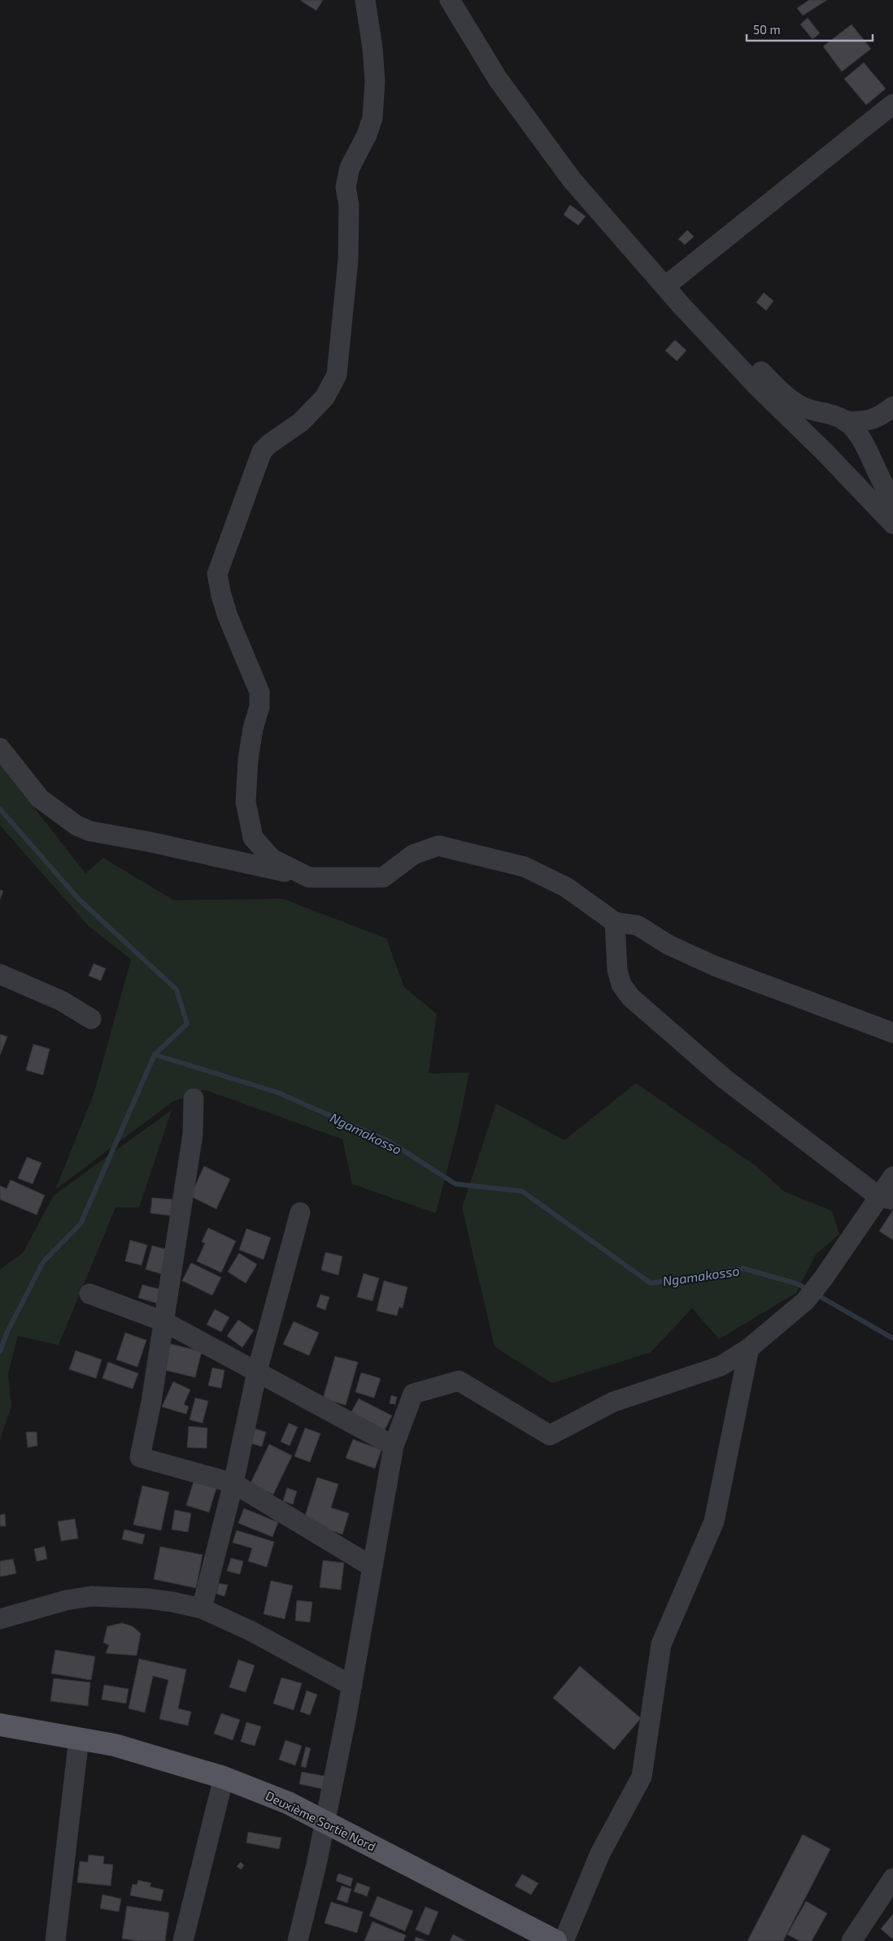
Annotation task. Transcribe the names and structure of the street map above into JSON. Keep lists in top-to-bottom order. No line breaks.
{"streets":{"main road":["Deuxième Sortie Nord"]},"water":["Ngamakosso"],"scale_bar":"50 m"}
